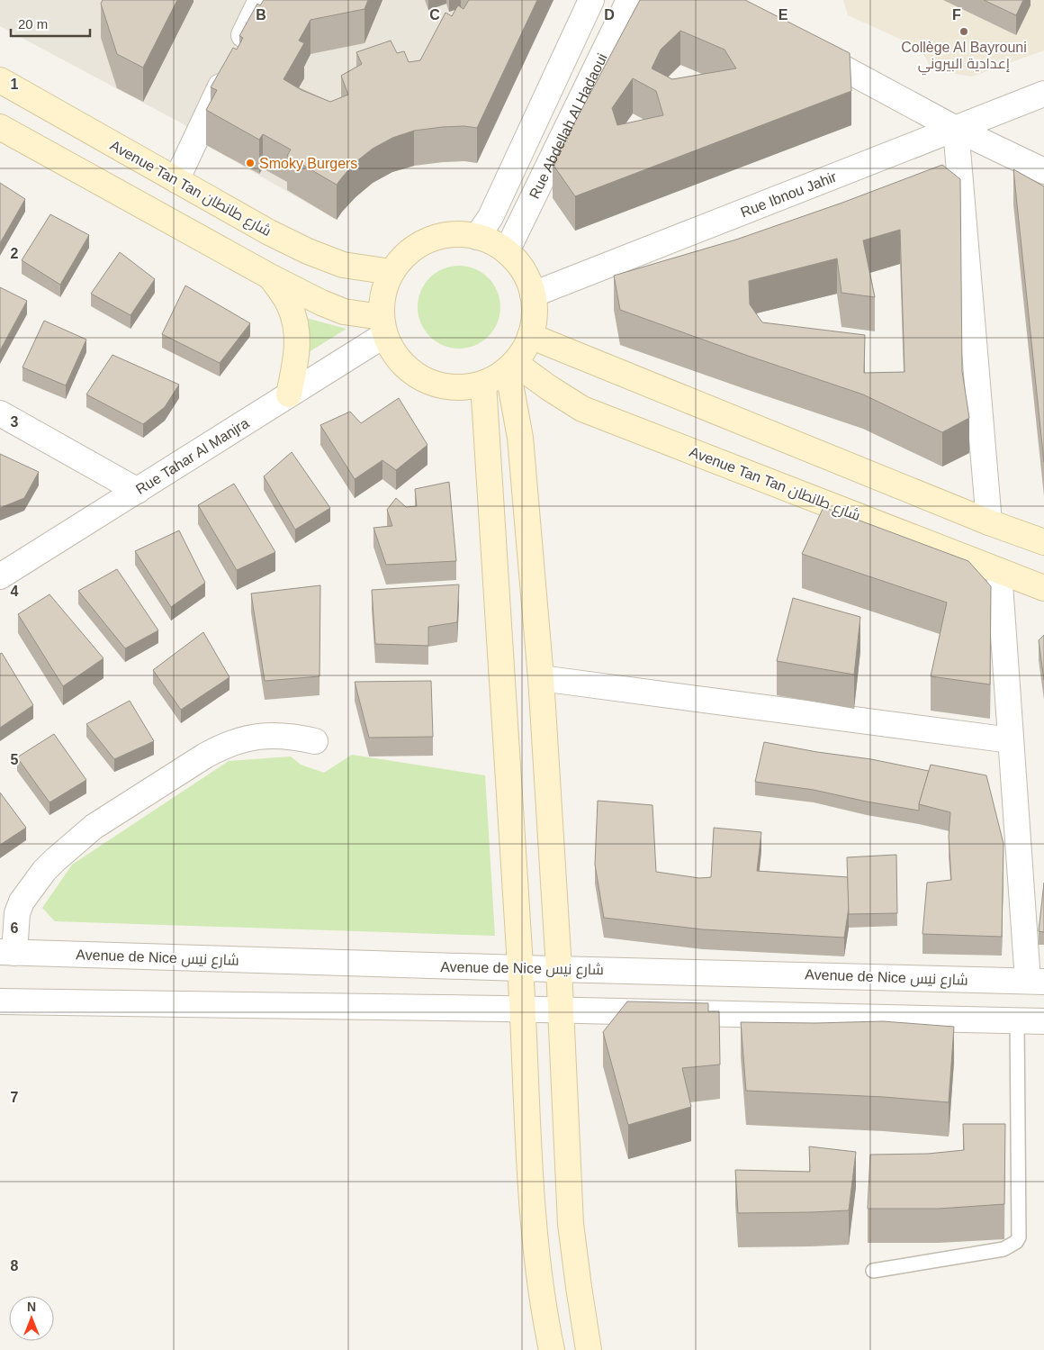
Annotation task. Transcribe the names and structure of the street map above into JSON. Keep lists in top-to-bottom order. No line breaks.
{"streets":{"main road":["Avenue Tan Tan شارع طانطان"],"street":["Rue Abdellah Al Hadaoui","Rue Ibnou Jahir","Rue Tahar Al Manjra","Avenue de Nice شارع نيس"]},"crossings":[["Rue Abdellah Al Hadaoui","Avenue Tan Tan شارع طانطان"],["Rue Abdellah Al Hadaoui","Rue Ibnou Jahir"],["Rue Abdellah Al Hadaoui","Rue Tahar Al Manjra"],["Avenue Tan Tan شارع طانطان","Rue Ibnou Jahir"],["Avenue Tan Tan شارع طانطان","Rue Tahar Al Manjra"],["Rue Ibnou Jahir","Rue Tahar Al Manjra"]],"places":["Collège Al Bayrouni إعدادية البيروني","Smoky Burgers"],"scale_bar":"20 m","north":"top","grid":{"columns":["B","C","D","E","F"],"rows":["1","2","3","4","5","6","7","8"]}}
